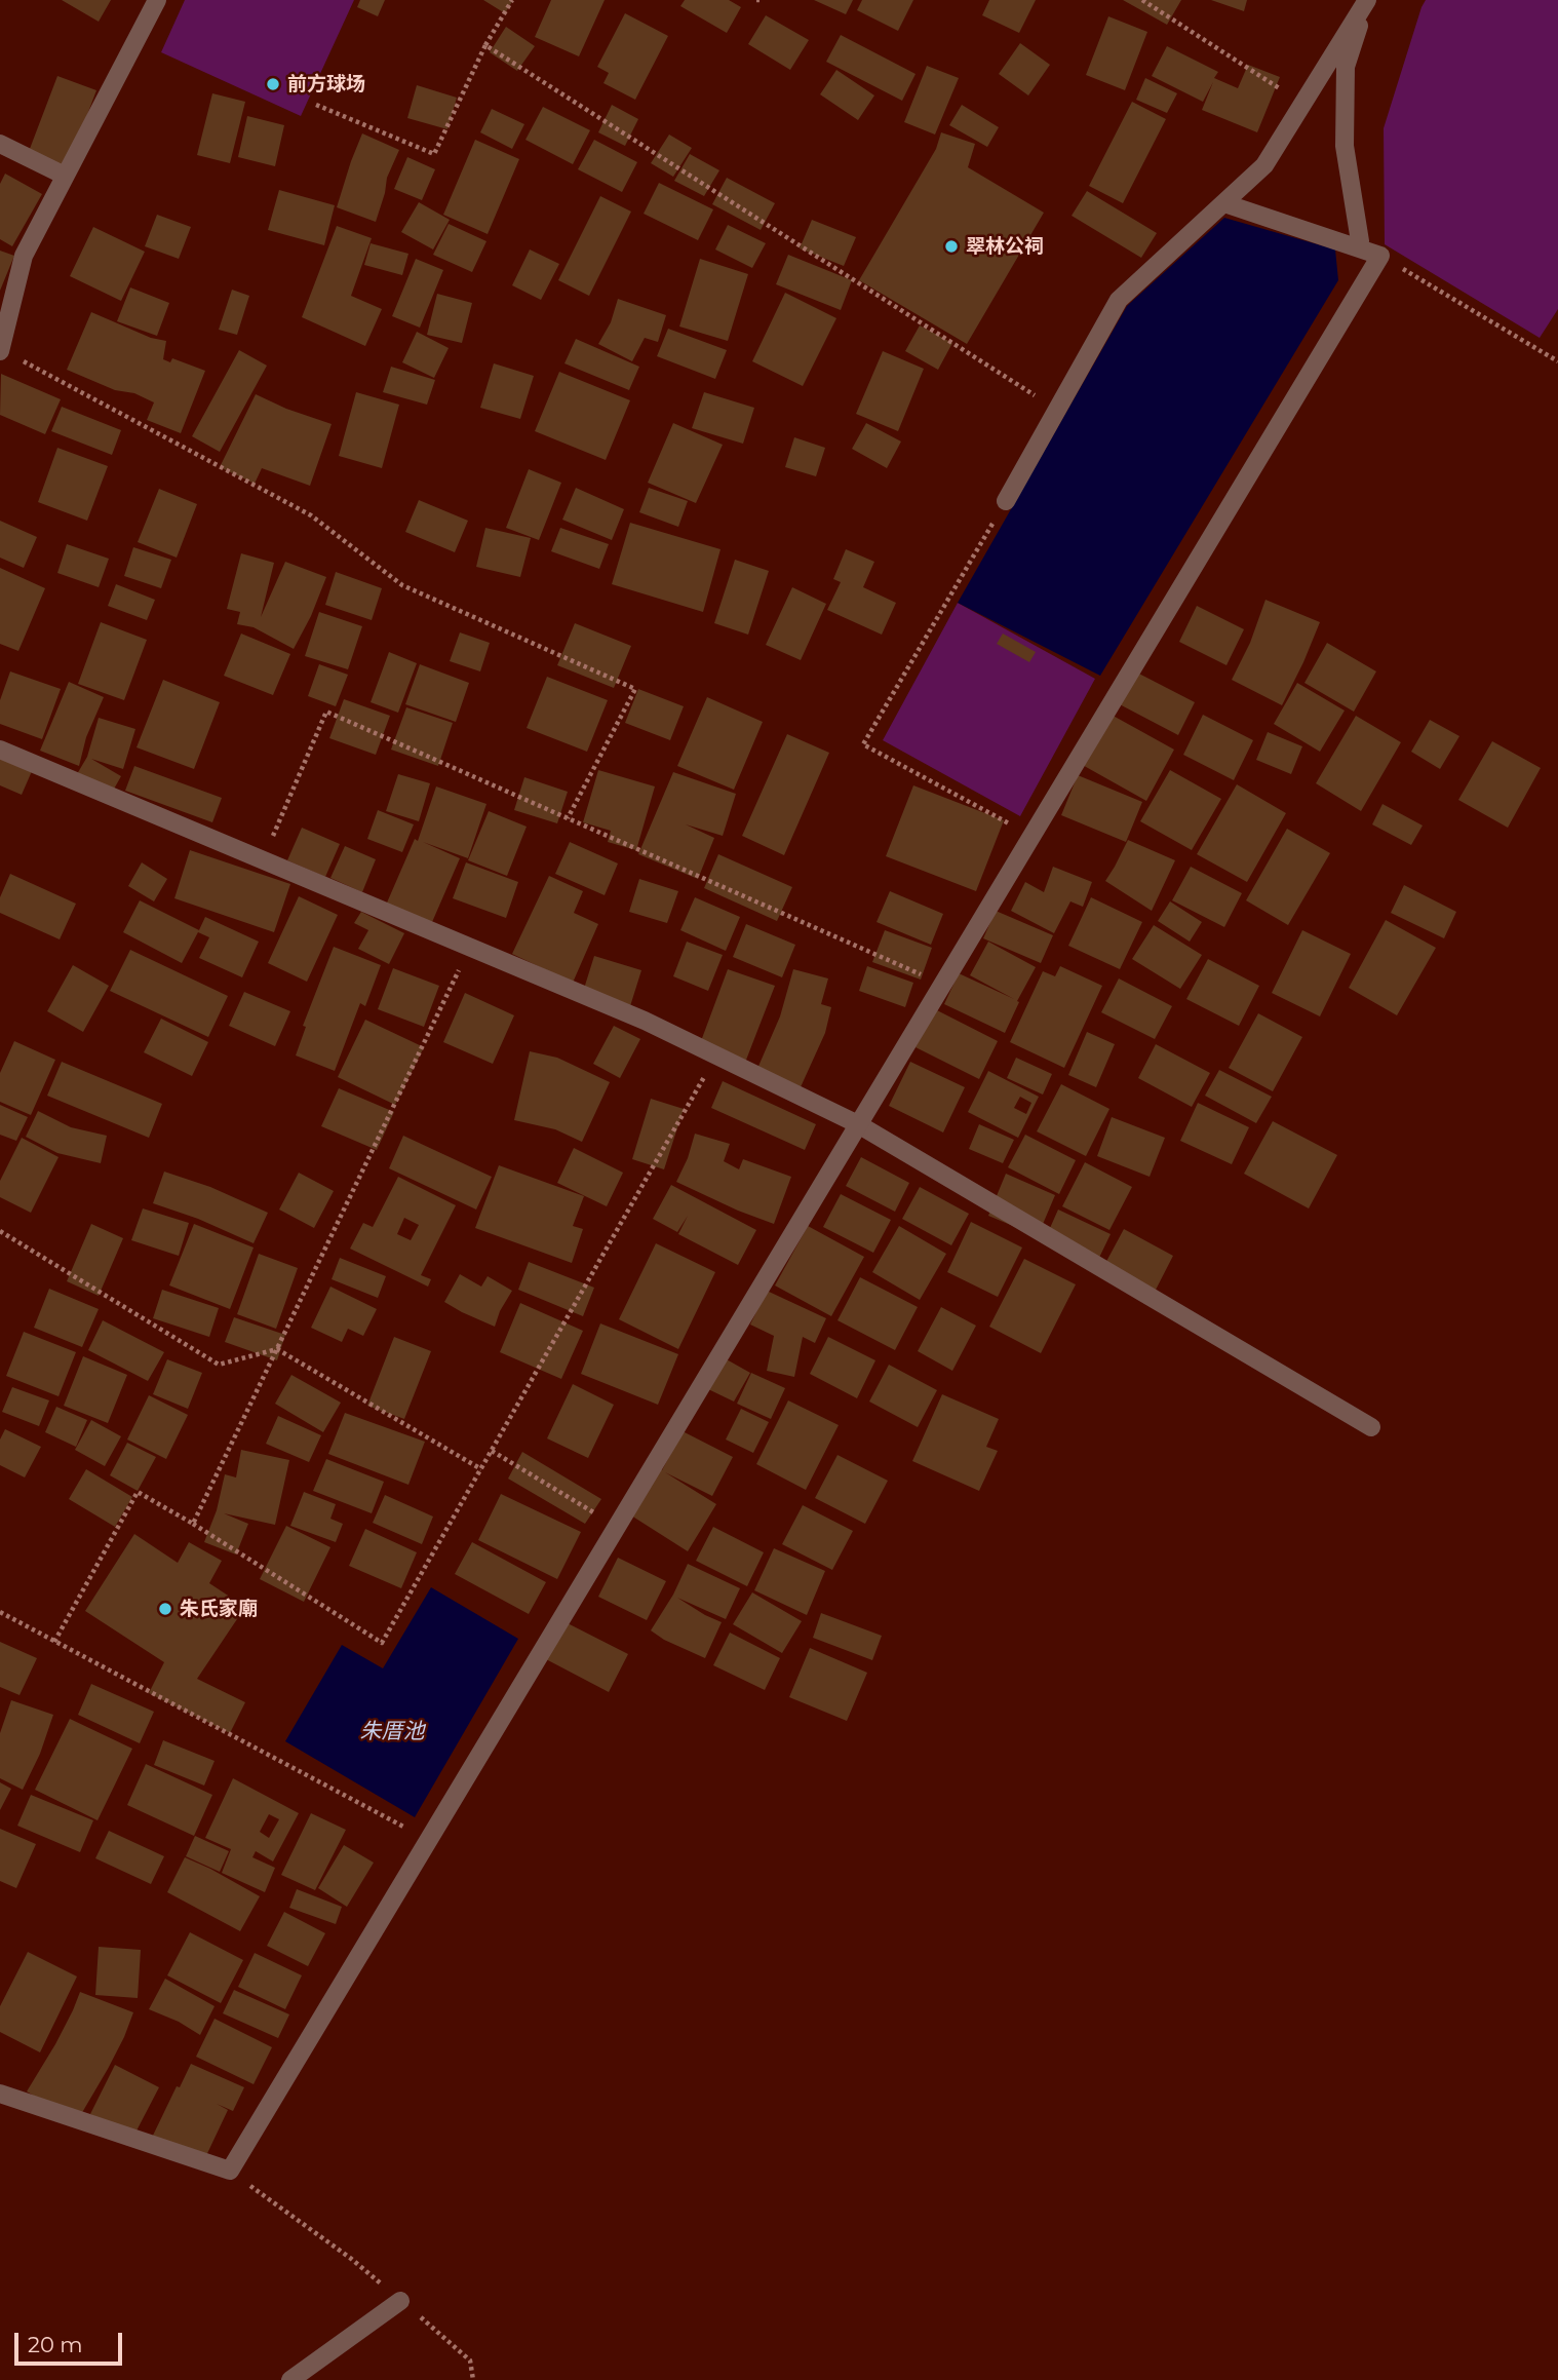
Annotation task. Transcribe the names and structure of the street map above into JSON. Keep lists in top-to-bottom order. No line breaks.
{"water":["朱厝池"],"places":["前方球场","翠林公祠","朱氏家廟"],"scale_bar":"20 m"}
